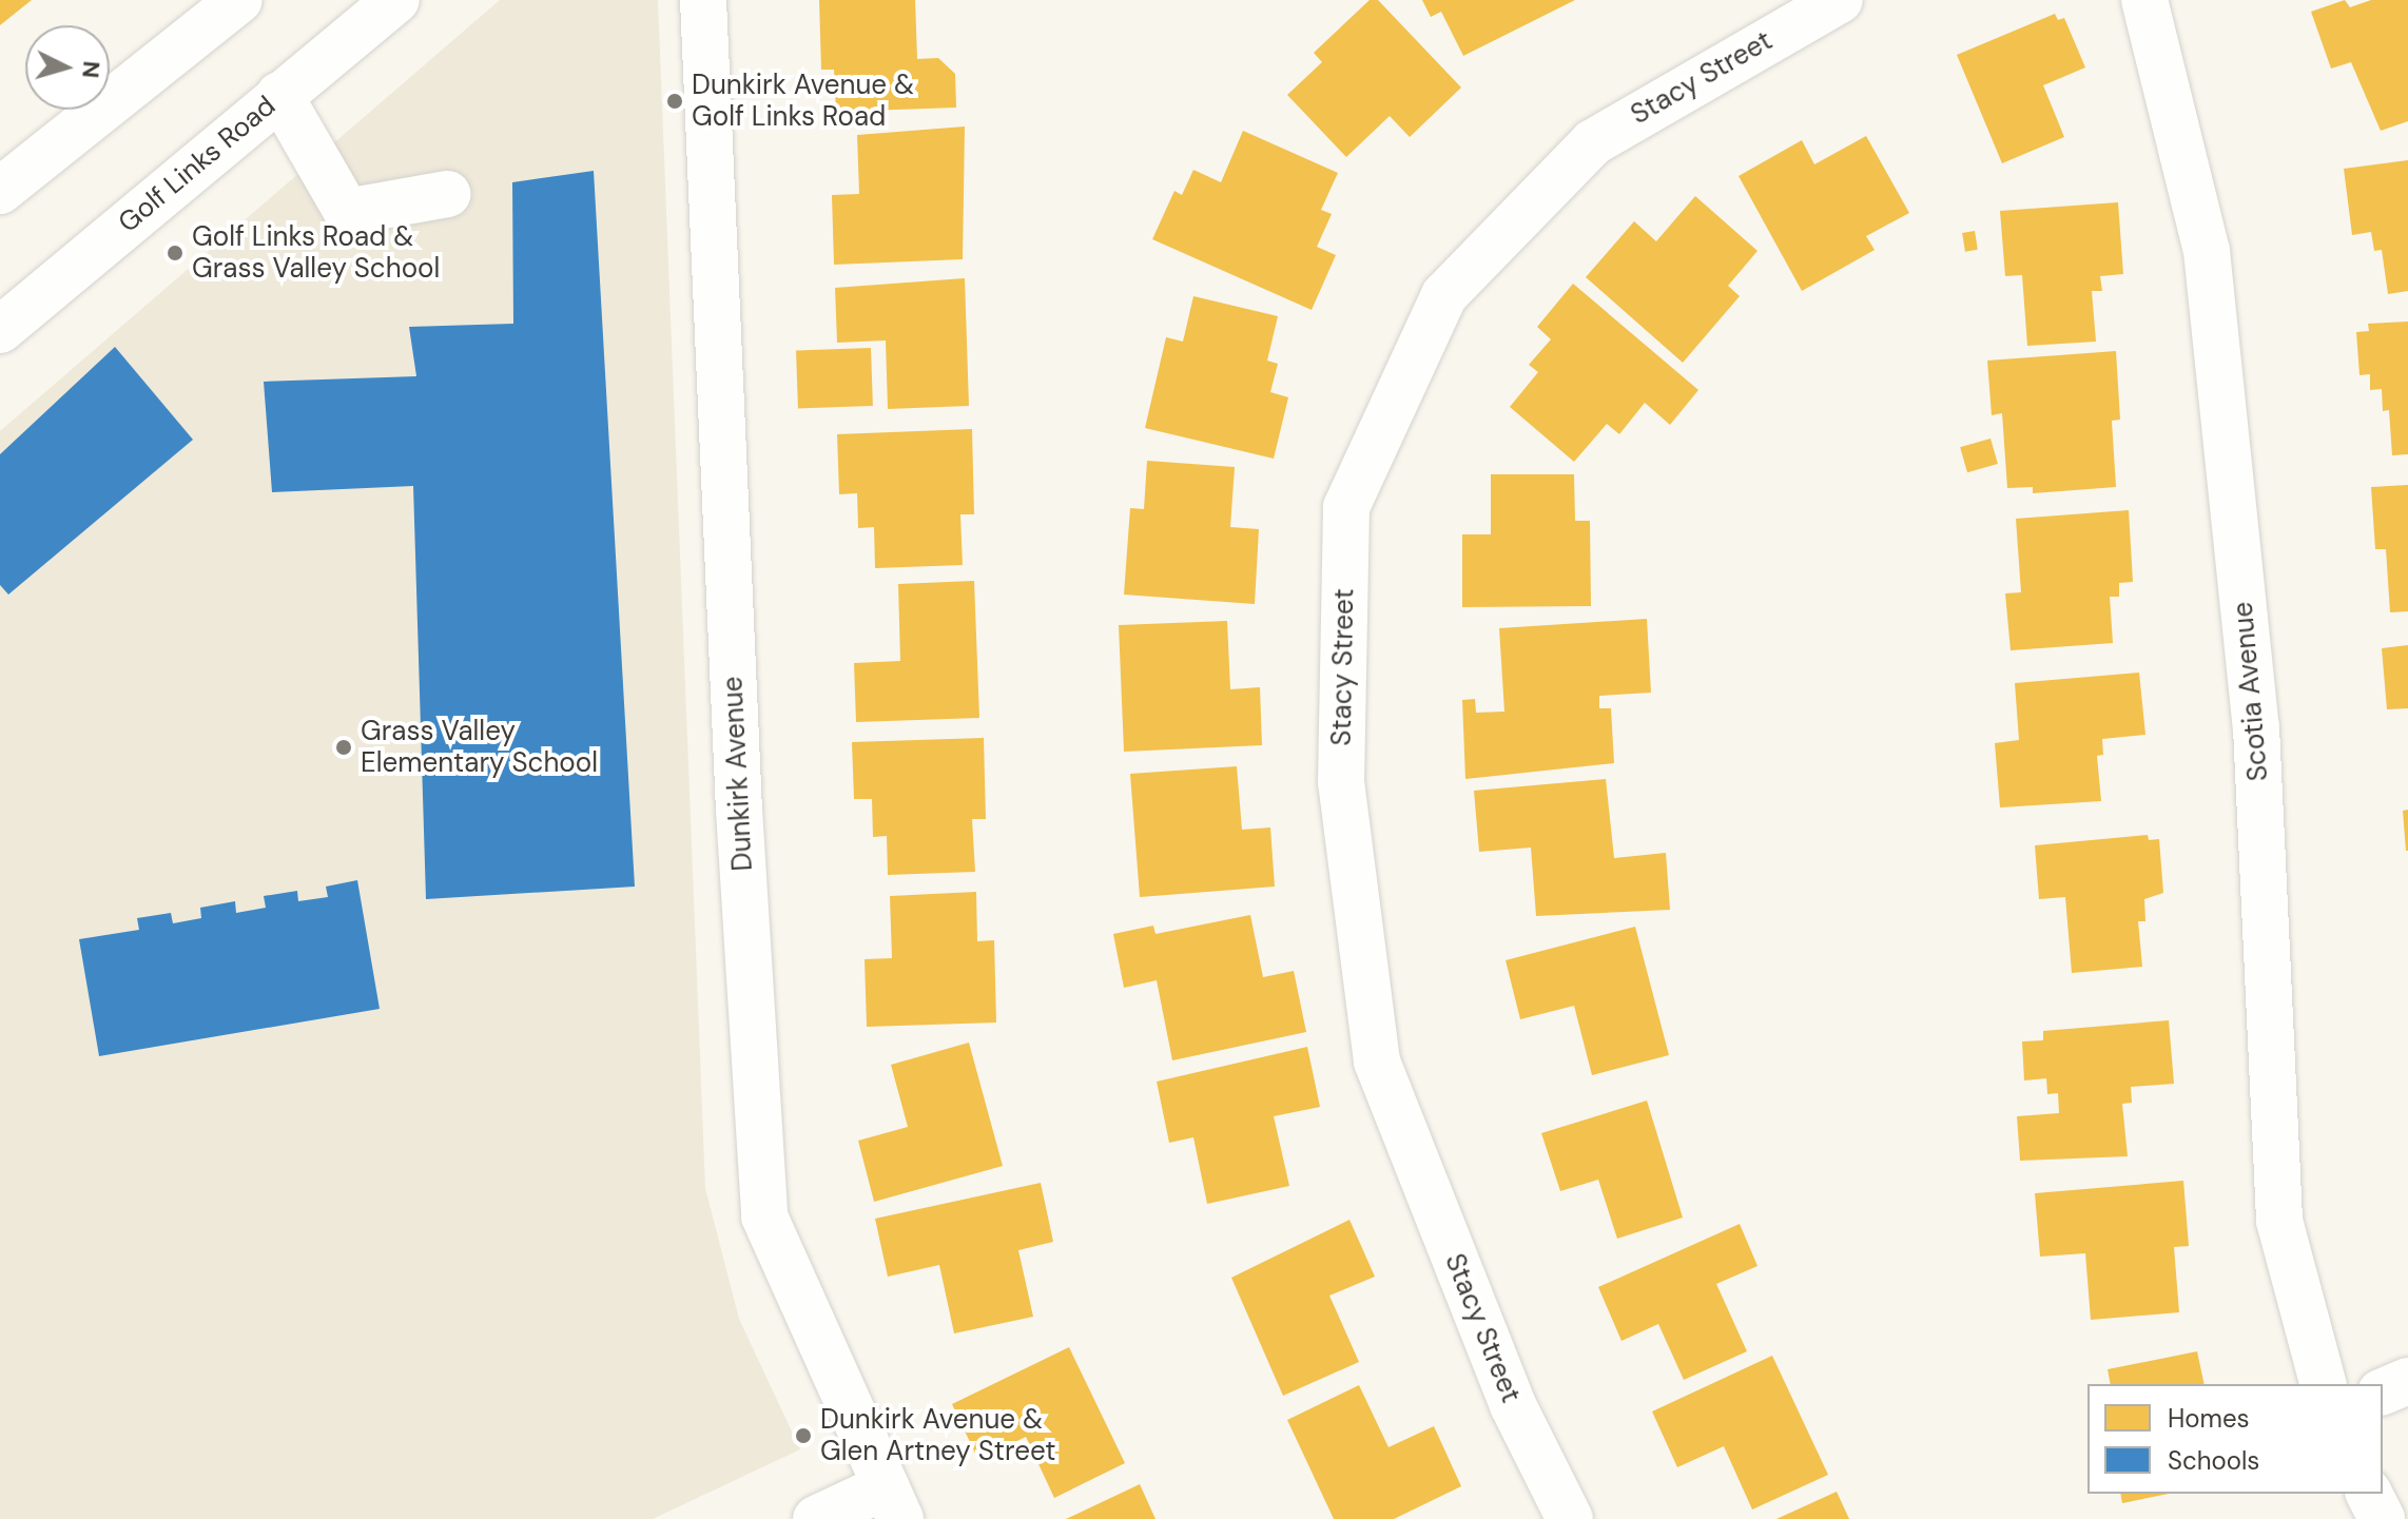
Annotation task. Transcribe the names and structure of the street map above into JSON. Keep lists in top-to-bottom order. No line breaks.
{"streets":{"street":["Stacy Street","Golf Links Road","Scotia Avenue","Dunkirk Avenue"]},"places":["Dunkirk Avenue & Golf Links Road","Golf Links Road & Grass Valley School","Grass Valley Elementary School","Dunkirk Avenue & Glen Artney Street"],"legend":["Homes","Schools"],"north":"right"}
